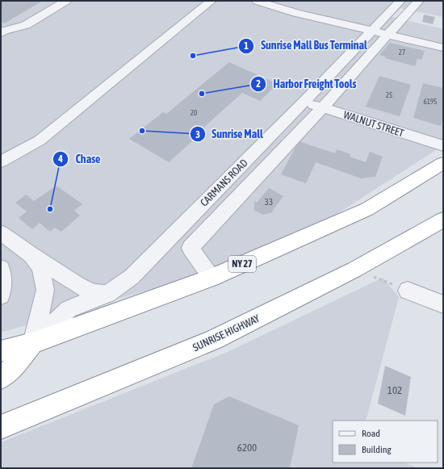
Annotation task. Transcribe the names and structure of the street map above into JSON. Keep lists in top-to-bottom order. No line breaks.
{"streets":{"highway":["NY 27","SUNRISE HIGHWAY"],"street":["WALNUT STREET","CARMANS ROAD"]},"crossings":[["WALNUT STREET","CARMANS ROAD"],["CARMANS ROAD","NY 27"]],"places":["Sunrise Mall Bus Terminal","Harbor Freight Tools","Sunrise Mall","Chase"],"house_numbers":["27","25","6195","20","33","102","6200"],"legend":["Road","Building"]}
